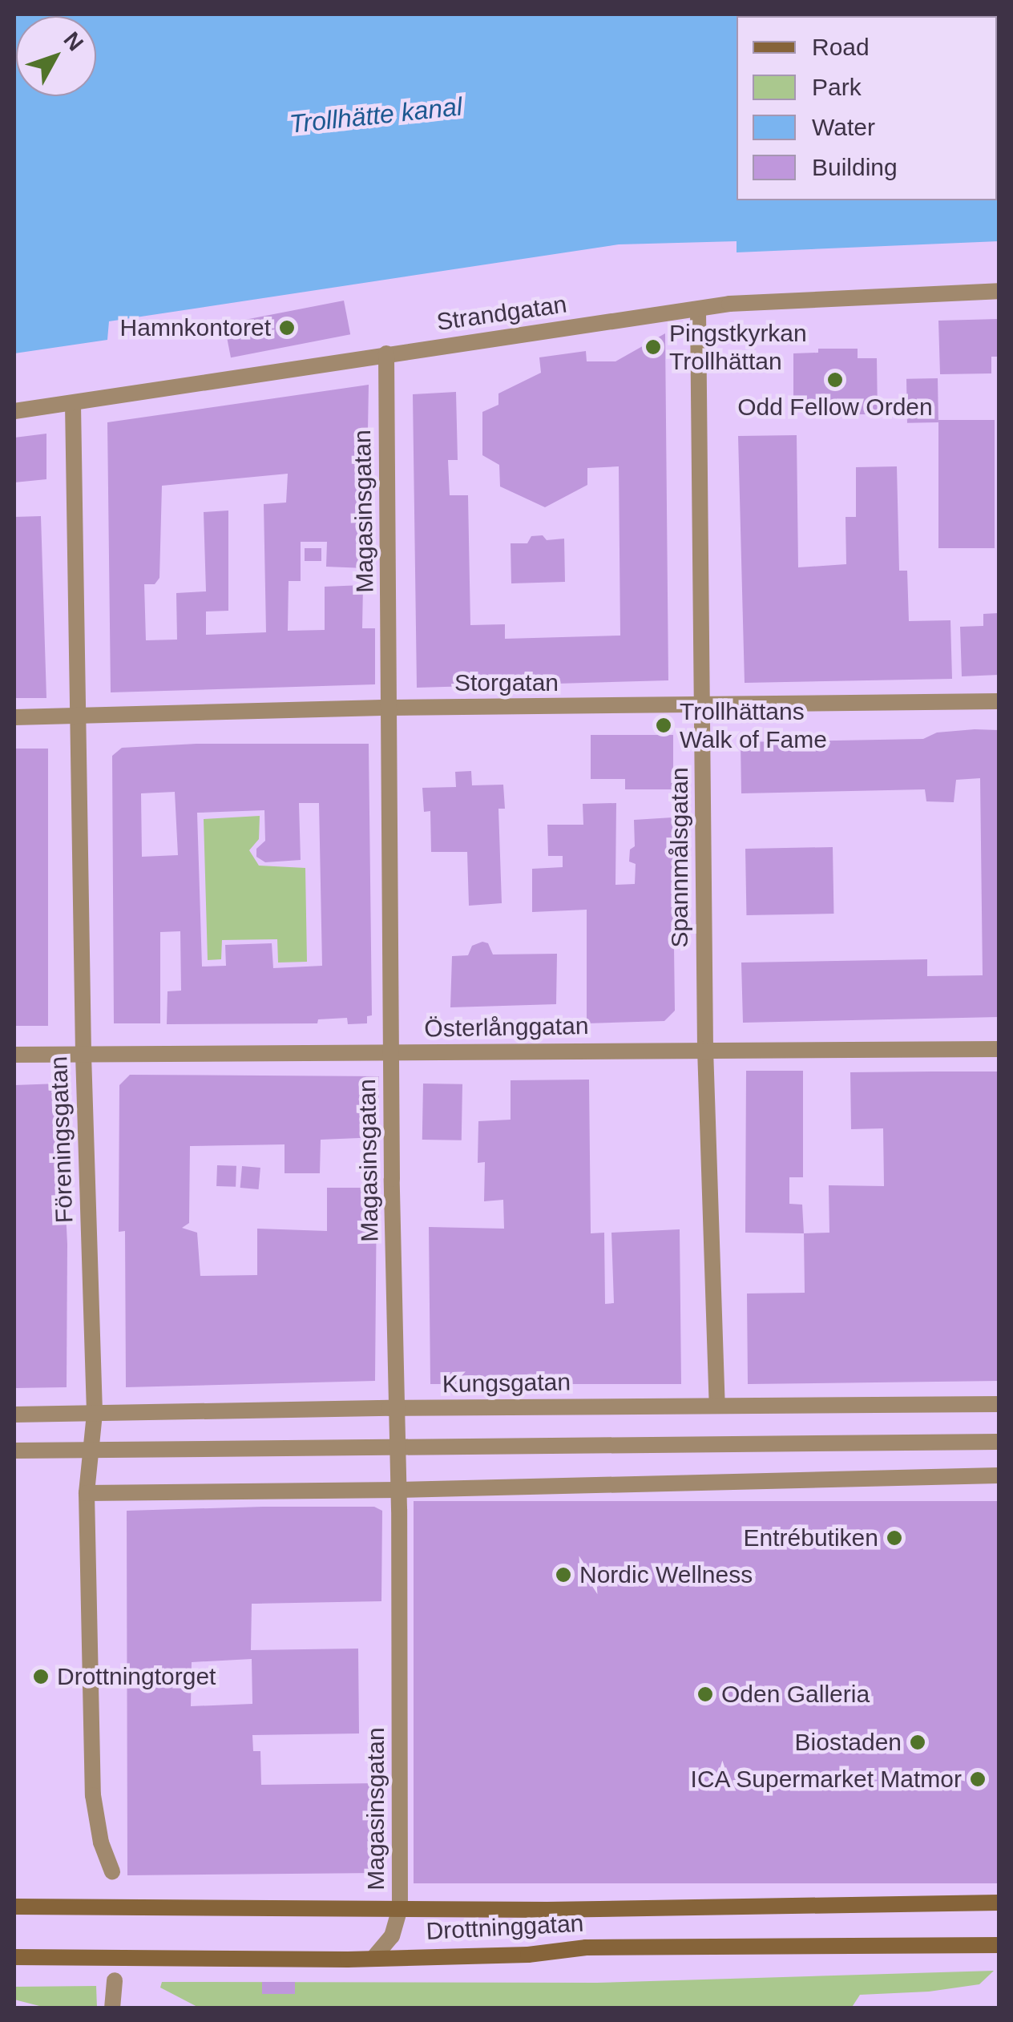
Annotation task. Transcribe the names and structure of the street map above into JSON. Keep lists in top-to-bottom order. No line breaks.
{"streets":{"street":["Strandgatan","Magasinsgatan","Storgatan","Spannmålsgatan","Österlånggatan","Föreningsgatan","Kungsgatan","Drottninggatan"]},"crossings":[["Strandgatan","Magasinsgatan"],["Strandgatan","Spannmålsgatan"],["Strandgatan","Föreningsgatan"],["Magasinsgatan","Storgatan"],["Magasinsgatan","Österlånggatan"],["Magasinsgatan","Kungsgatan"],["Magasinsgatan","Drottninggatan"],["Storgatan","Spannmålsgatan"],["Storgatan","Föreningsgatan"],["Spannmålsgatan","Österlånggatan"],["Spannmålsgatan","Kungsgatan"],["Österlånggatan","Föreningsgatan"],["Föreningsgatan","Kungsgatan"]],"water":["Trollhätte kanal"],"places":["Hamnkontoret","Pingstkyrkan Trollhättan","Odd Fellow Orden","Trollhättans Walk of Fame","Entrébutiken","Nordic Wellness","Drottningtorget","Oden Galleria","Biostaden","ICA Supermarket Matmor"],"legend":["Road","Park","Water","Building"],"north":"top right"}
